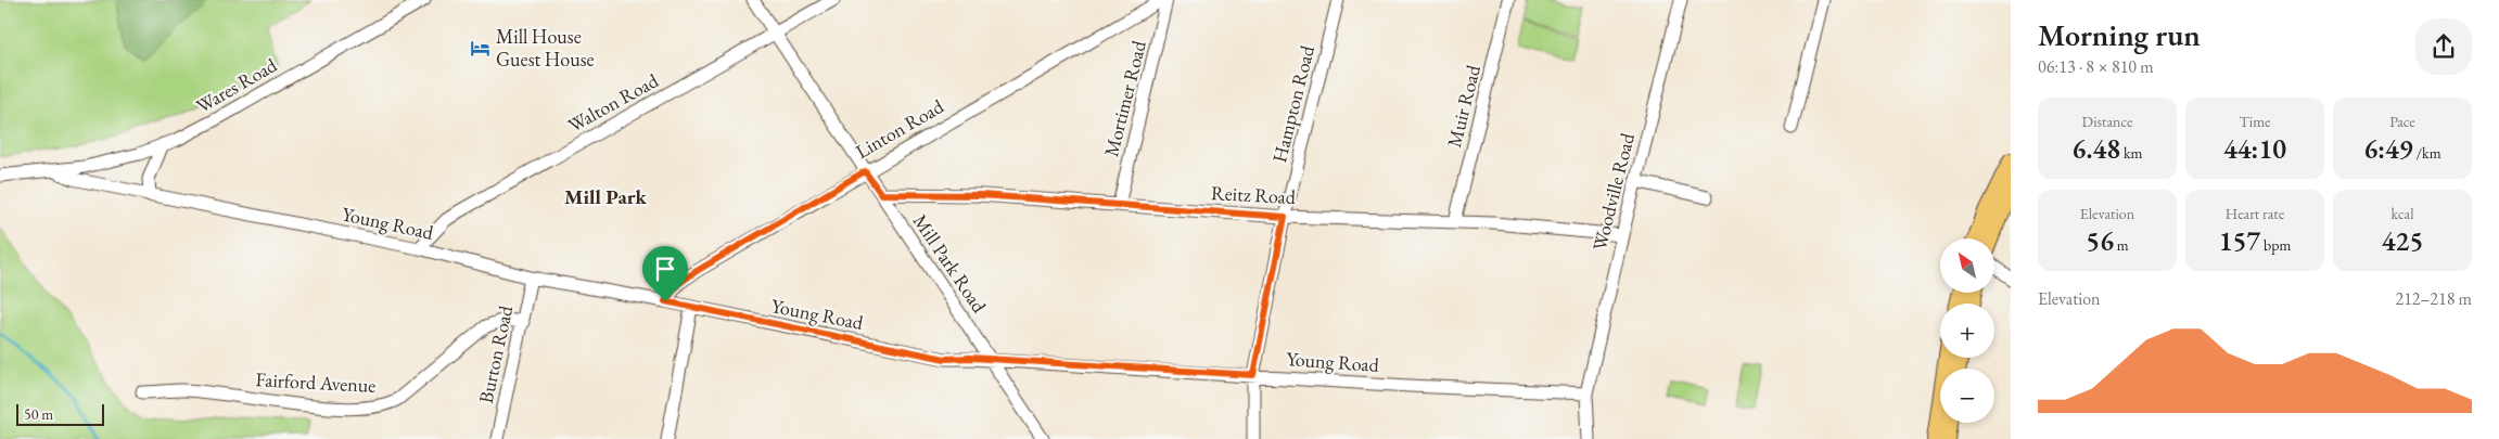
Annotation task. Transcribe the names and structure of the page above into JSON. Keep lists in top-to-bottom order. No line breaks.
{"streets":{"street":["Wares Road","Mortimer Road","Walton Road","Hampton Road","Muir Road","Linton Road","Woodville Road","Reitz Road","Young Road","Mill Park Road","Burton Road","Fairford Avenue"]},"crossings":[["Wares Road","Young Road"],["Mortimer Road","Reitz Road"],["Walton Road","Young Road"],["Walton Road","Mill Park Road"],["Hampton Road","Reitz Road"],["Hampton Road","Young Road"],["Muir Road","Reitz Road"],["Linton Road","Young Road"],["Linton Road","Mill Park Road"],["Woodville Road","Reitz Road"],["Woodville Road","Young Road"],["Reitz Road","Mill Park Road"],["Young Road","Mill Park Road"],["Young Road","Burton Road"],["Burton Road","Fairford Avenue"]],"districts":["Mill Park"],"places":{"hotel":["Mill House Guest House"]},"scale_bar":"50 m","north":"top left","page":{"heading":["Morning run","06:13 · 8 × 810 m"],"stats":[["Distance","6.48 km"],["Time","44:10"],["Pace","6:49 /km"],["Elevation","56 m"],["Heart rate","157 bpm"],["kcal","425"]],"map_buttons":["+","−"],"chart":["Elevation","212–218 m"],"scale":"50 m"}}
